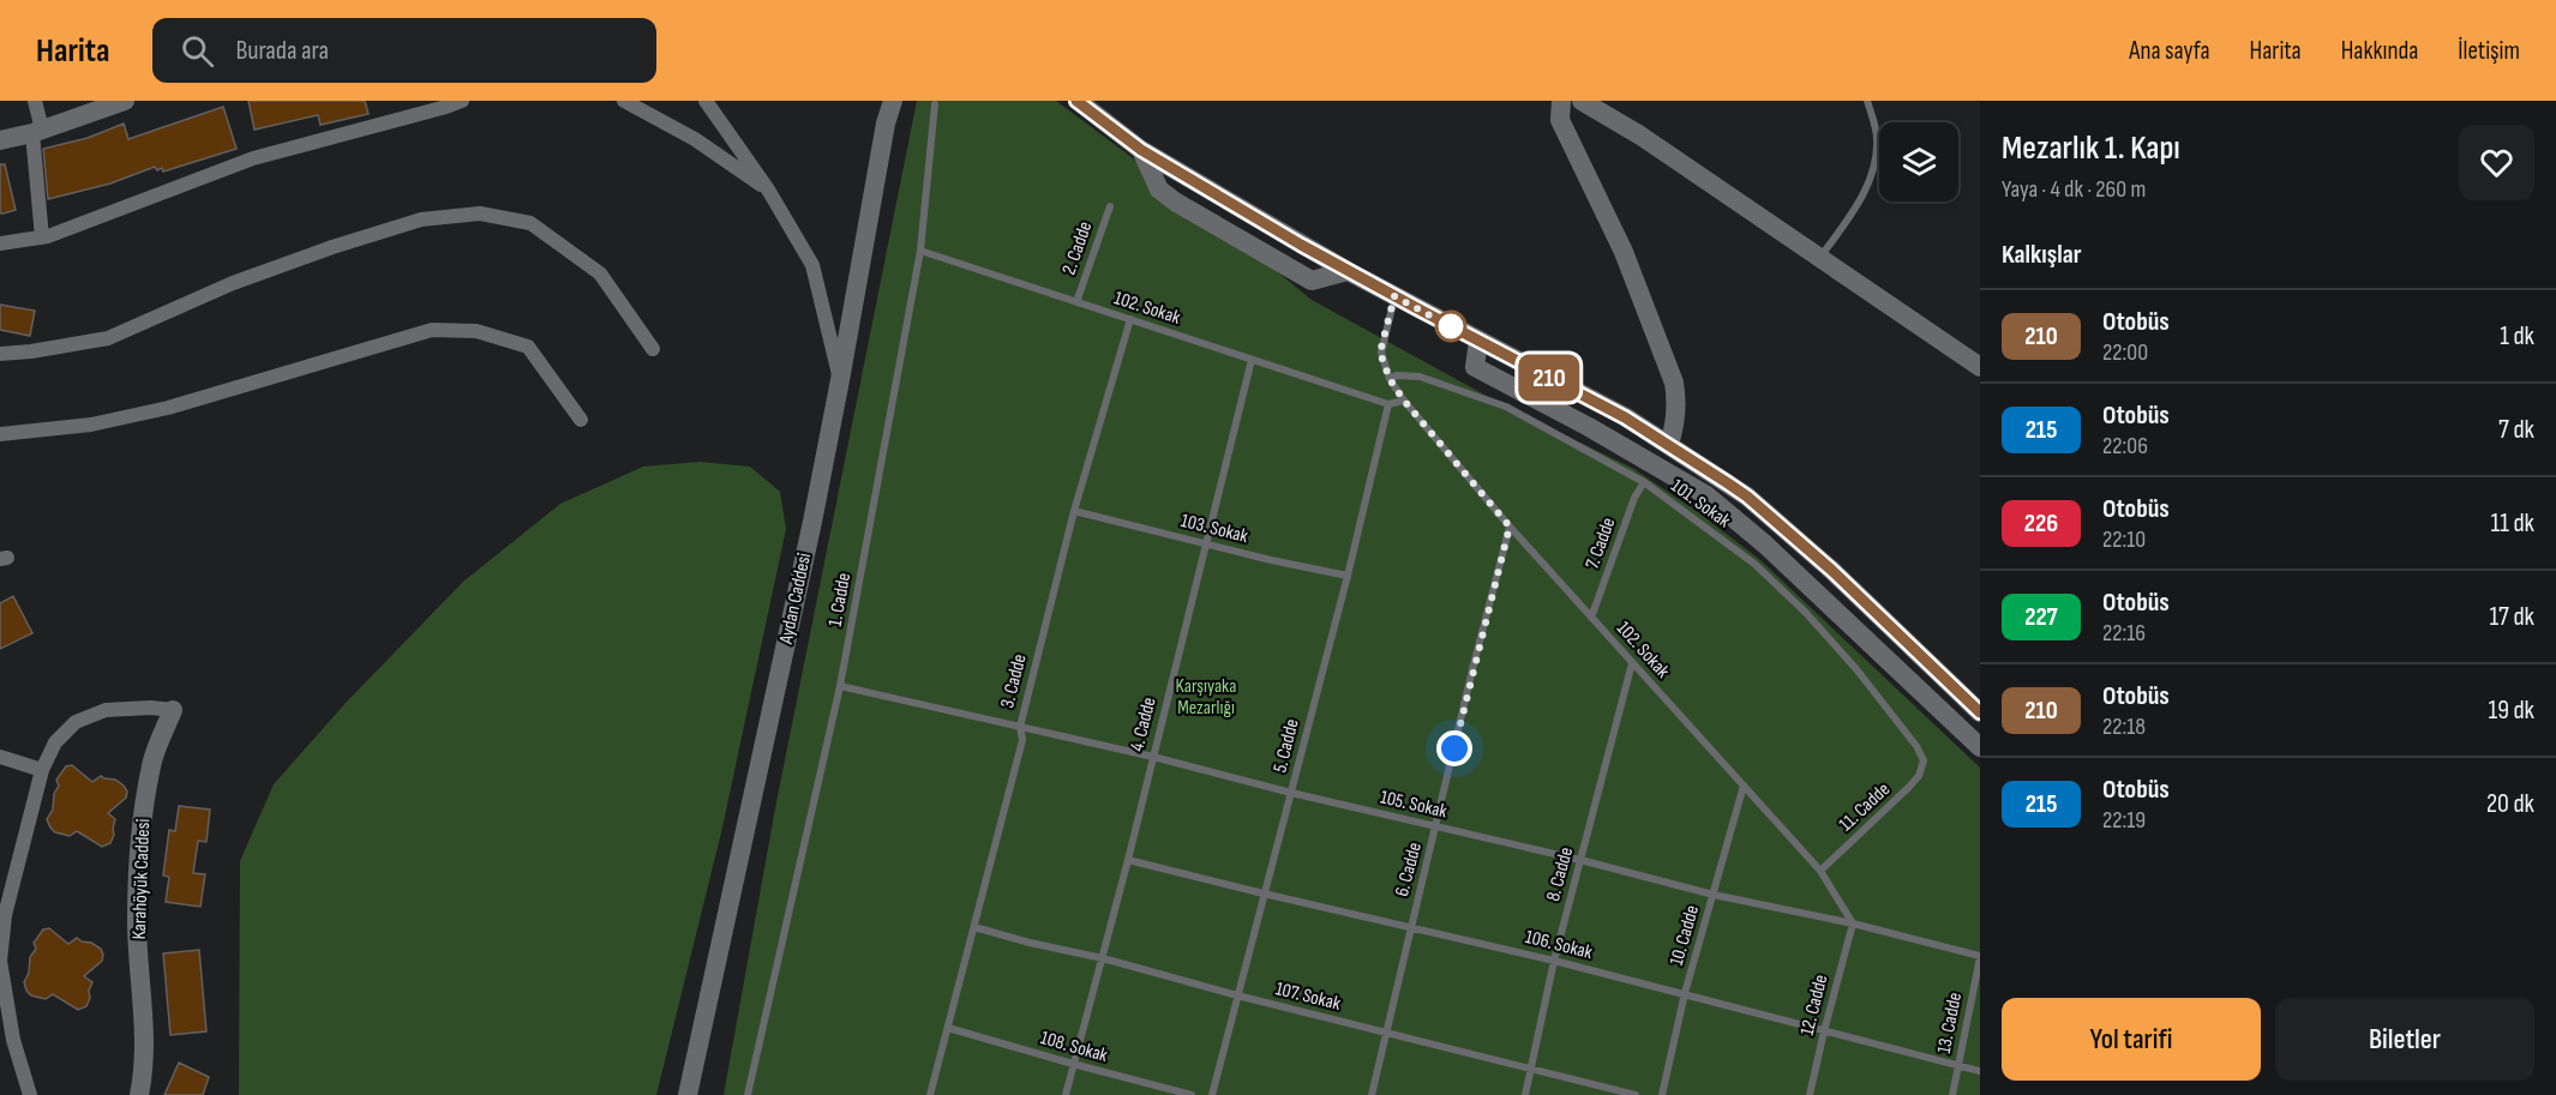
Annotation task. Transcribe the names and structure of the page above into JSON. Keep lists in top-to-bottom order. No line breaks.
{"streets":{"street":["Aydan Caddesi","Karahöyük Caddesi"],"lane":["2. Cadde","102. Sokak","101. Sokak","103. Sokak","7. Cadde","1. Cadde","3. Cadde","4. Cadde","5. Cadde","105. Sokak","11. Cadde","6. Cadde","8. Cadde","10. Cadde","106. Sokak","107. Sokak","12. Cadde","13. Cadde","108. Sokak"]},"crossings":[["2. Cadde","102. Sokak"],["102. Sokak","101. Sokak"],["102. Sokak","7. Cadde"],["102. Sokak","1. Cadde"],["102. Sokak","3. Cadde"],["102. Sokak","4. Cadde"],["102. Sokak","5. Cadde"],["102. Sokak","105. Sokak"],["102. Sokak","11. Cadde"],["102. Sokak","6. Cadde"],["102. Sokak","8. Cadde"],["102. Sokak","10. Cadde"],["102. Sokak","12. Cadde"],["101. Sokak","7. Cadde"],["101. Sokak","11. Cadde"],["103. Sokak","3. Cadde"],["103. Sokak","4. Cadde"],["103. Sokak","5. Cadde"],["1. Cadde","105. Sokak"],["3. Cadde","105. Sokak"],["3. Cadde","107. Sokak"],["3. Cadde","108. Sokak"],["4. Cadde","105. Sokak"],["4. Cadde","106. Sokak"],["4. Cadde","107. Sokak"],["4. Cadde","108. Sokak"],["5. Cadde","105. Sokak"],["5. Cadde","106. Sokak"],["5. Cadde","107. Sokak"],["105. Sokak","6. Cadde"],["105. Sokak","8. Cadde"],["105. Sokak","10. Cadde"],["105. Sokak","12. Cadde"],["105. Sokak","13. Cadde"],["6. Cadde","106. Sokak"],["6. Cadde","107. Sokak"],["8. Cadde","106. Sokak"],["8. Cadde","107. Sokak"],["10. Cadde","106. Sokak"],["106. Sokak","12. Cadde"],["106. Sokak","13. Cadde"]],"parks":["Karşıyaka Mezarlığı"],"lines":["bus line 210"],"page":{"header":"Harita","search":"Burada ara","nav":["Ana sayfa","Harita","Hakkında","İletişim"],"on_map":"210","heading":[["Mezarlık 1. Kapı","Yaya · 4 dk · 260 m"],"Kalkışlar"],"list":[{"mark":"210","name":"Otobüs","note":"22:00","value":"1 dk"},{"mark":"215","name":"Otobüs","note":"22:06","value":"7 dk"},{"mark":"226","name":"Otobüs","note":"22:10","value":"11 dk"},{"mark":"227","name":"Otobüs","note":"22:16","value":"17 dk"},{"mark":"210","name":"Otobüs","note":"22:18","value":"19 dk"},{"mark":"215","name":"Otobüs","note":"22:19","value":"20 dk"}],"buttons":["Yol tarifi","Biletler"]}}
